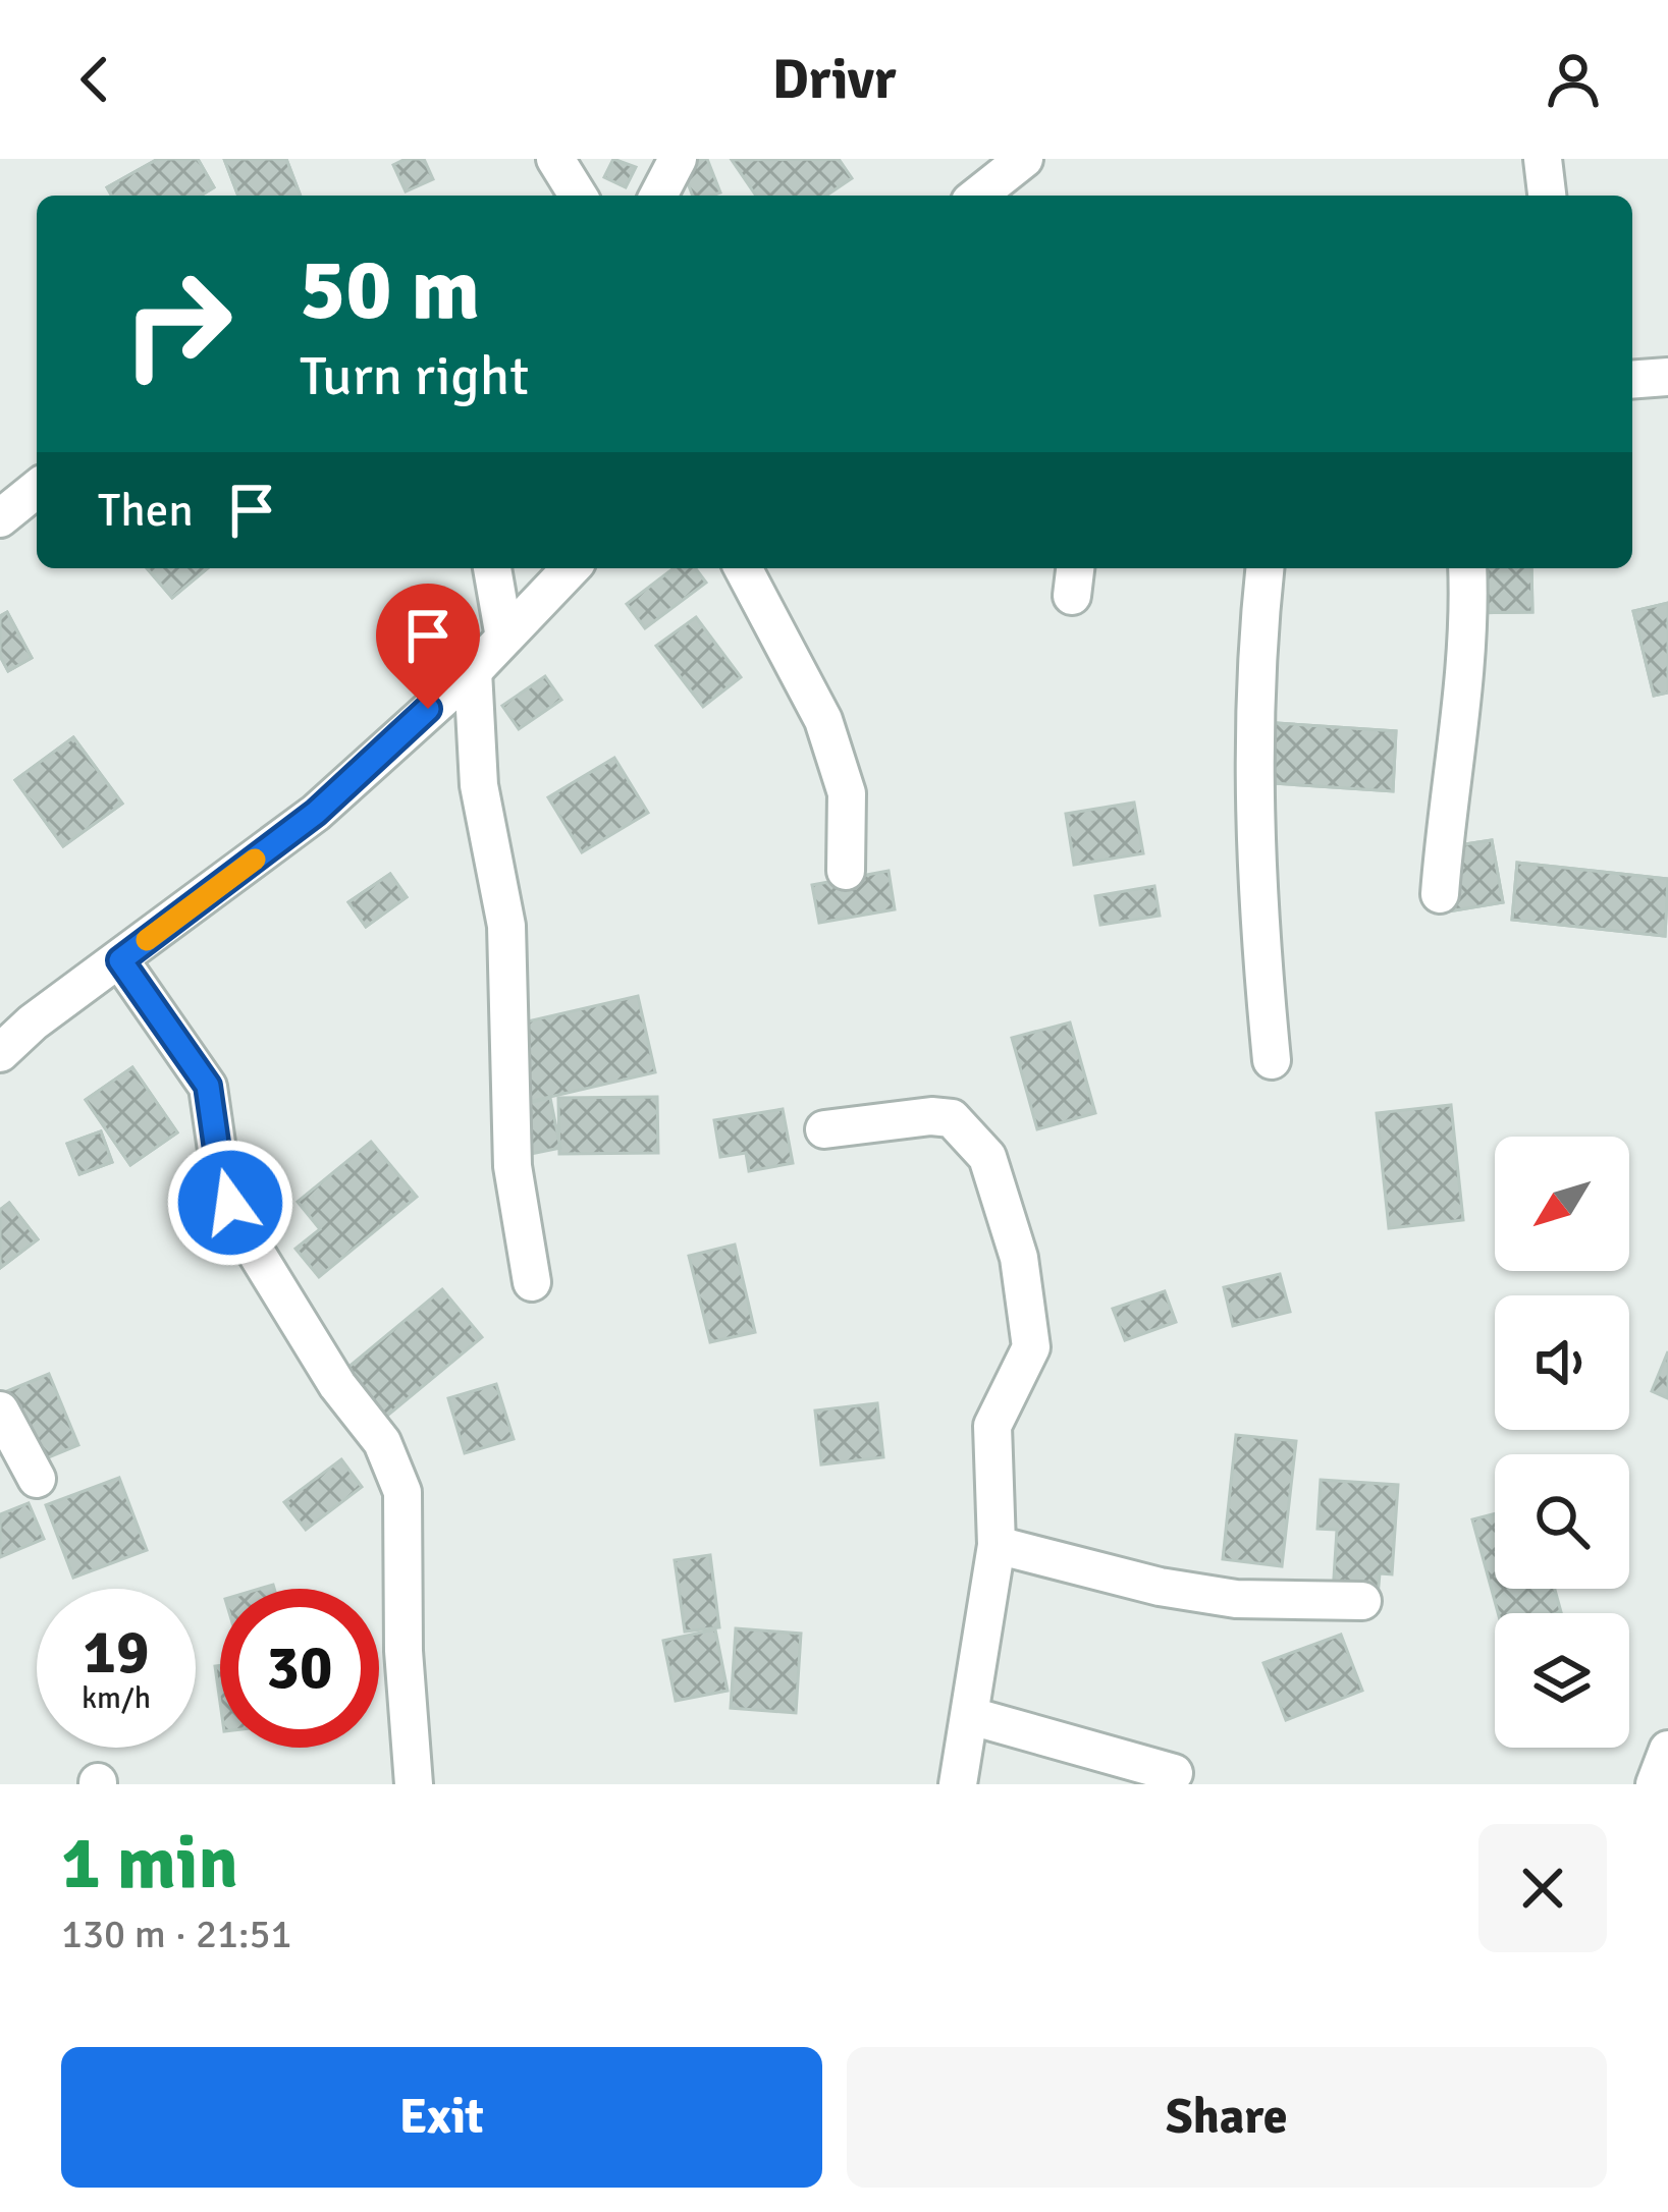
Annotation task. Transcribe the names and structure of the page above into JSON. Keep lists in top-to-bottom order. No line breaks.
{"north":"bottom left","page":{"header":"Drivr","turn":["50 m","Turn right"],"then":"Then","speed":"19 km/h","limit":"30","heading":["1 min","130 m · 21:51"],"buttons":["Exit","Share"]}}
